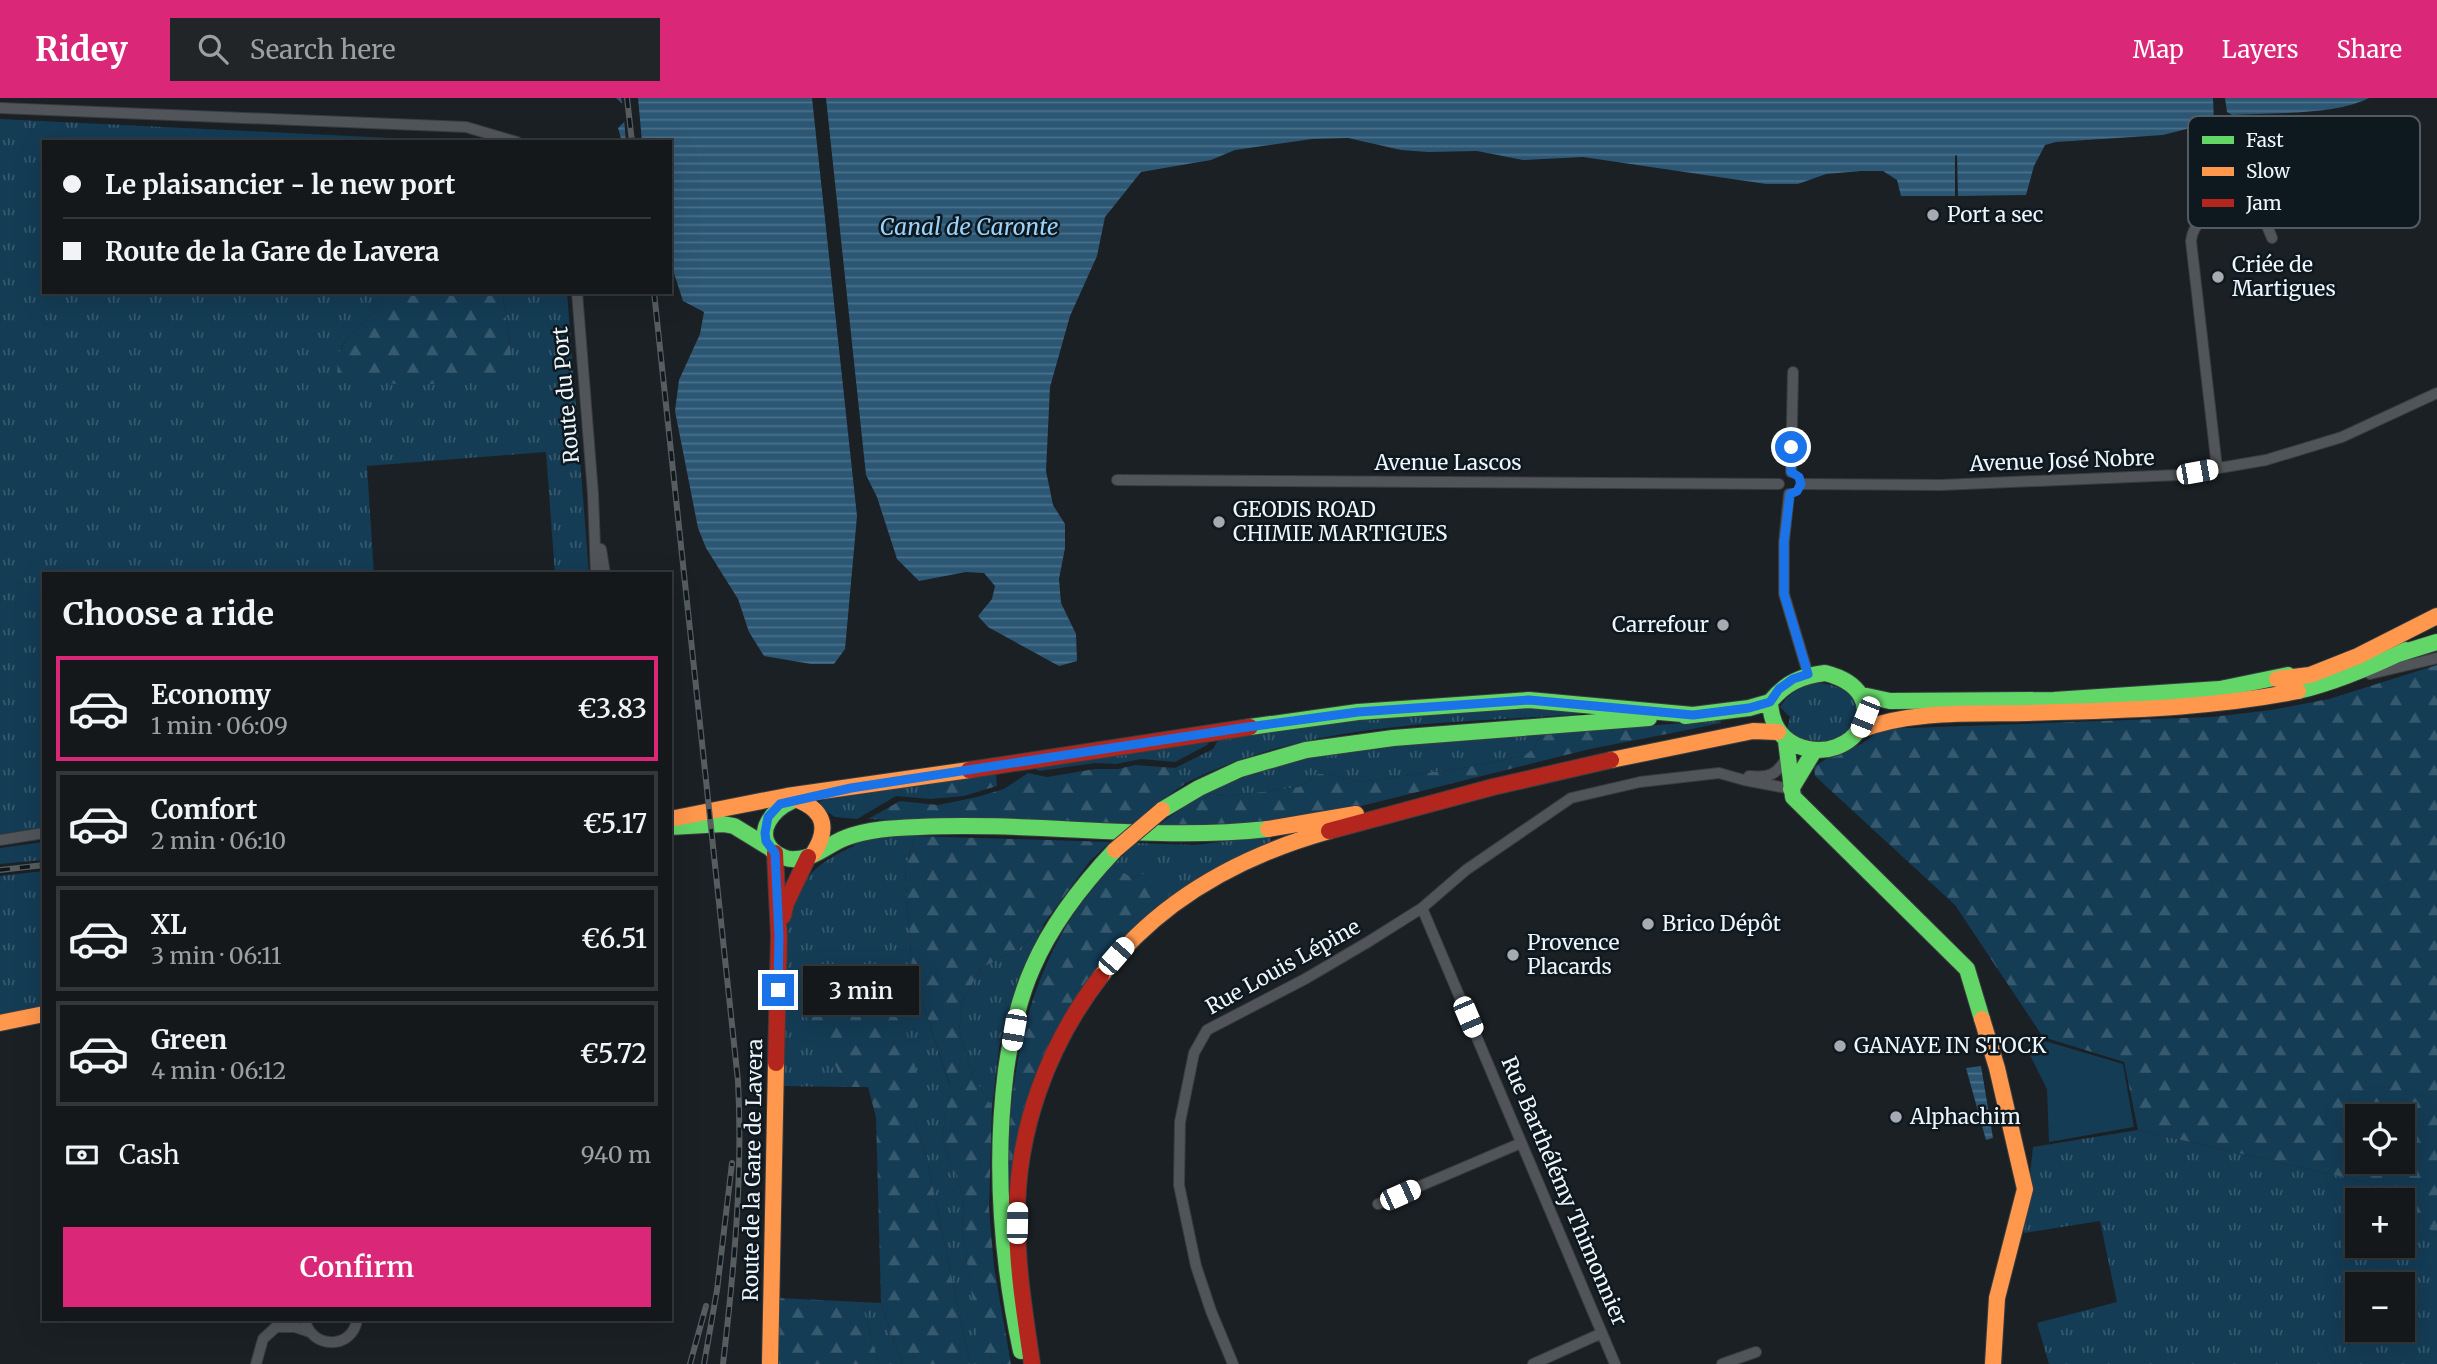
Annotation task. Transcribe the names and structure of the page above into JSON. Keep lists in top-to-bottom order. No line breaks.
{"streets":{"main road":["Route de la Gare de Lavera"],"street":["Route du Port","Avenue José Nobre","Avenue Lascos","Rue Louis Lépine","Rue Barthélémy Thimonnier"]},"crossings":[["Avenue José Nobre","Avenue Lascos"],["Rue Louis Lépine","Rue Barthélémy Thimonnier"]],"water":["Canal de Caronte"],"places":["Port a sec","Criée de Martigues","GEODIS ROAD CHIMIE MARTIGUES","Carrefour","Brico Dépôt","Provence Placards","GANAYE IN STOCK","Alphachim"],"legend":["Fast","Slow","Jam"],"page":{"header":"Ridey","search":"Search here","nav":["Map","Layers","Share"],"banner":["Le plaisancier - le new port","Route de la Gare de Lavera"],"heading":"Choose a ride","list":[{"name":"Economy","note":"1 min · 06:09","value":"€3.83"},{"name":"Comfort","note":"2 min · 06:10","value":"€5.17"},{"name":"XL","note":"3 min · 06:11","value":"€6.51"},{"name":"Green","note":"4 min · 06:12","value":"€5.72"}],"bubble":"3 min","map_buttons":["+","−"],"pay":["Cash","940 m"],"buttons":"Confirm"}}
